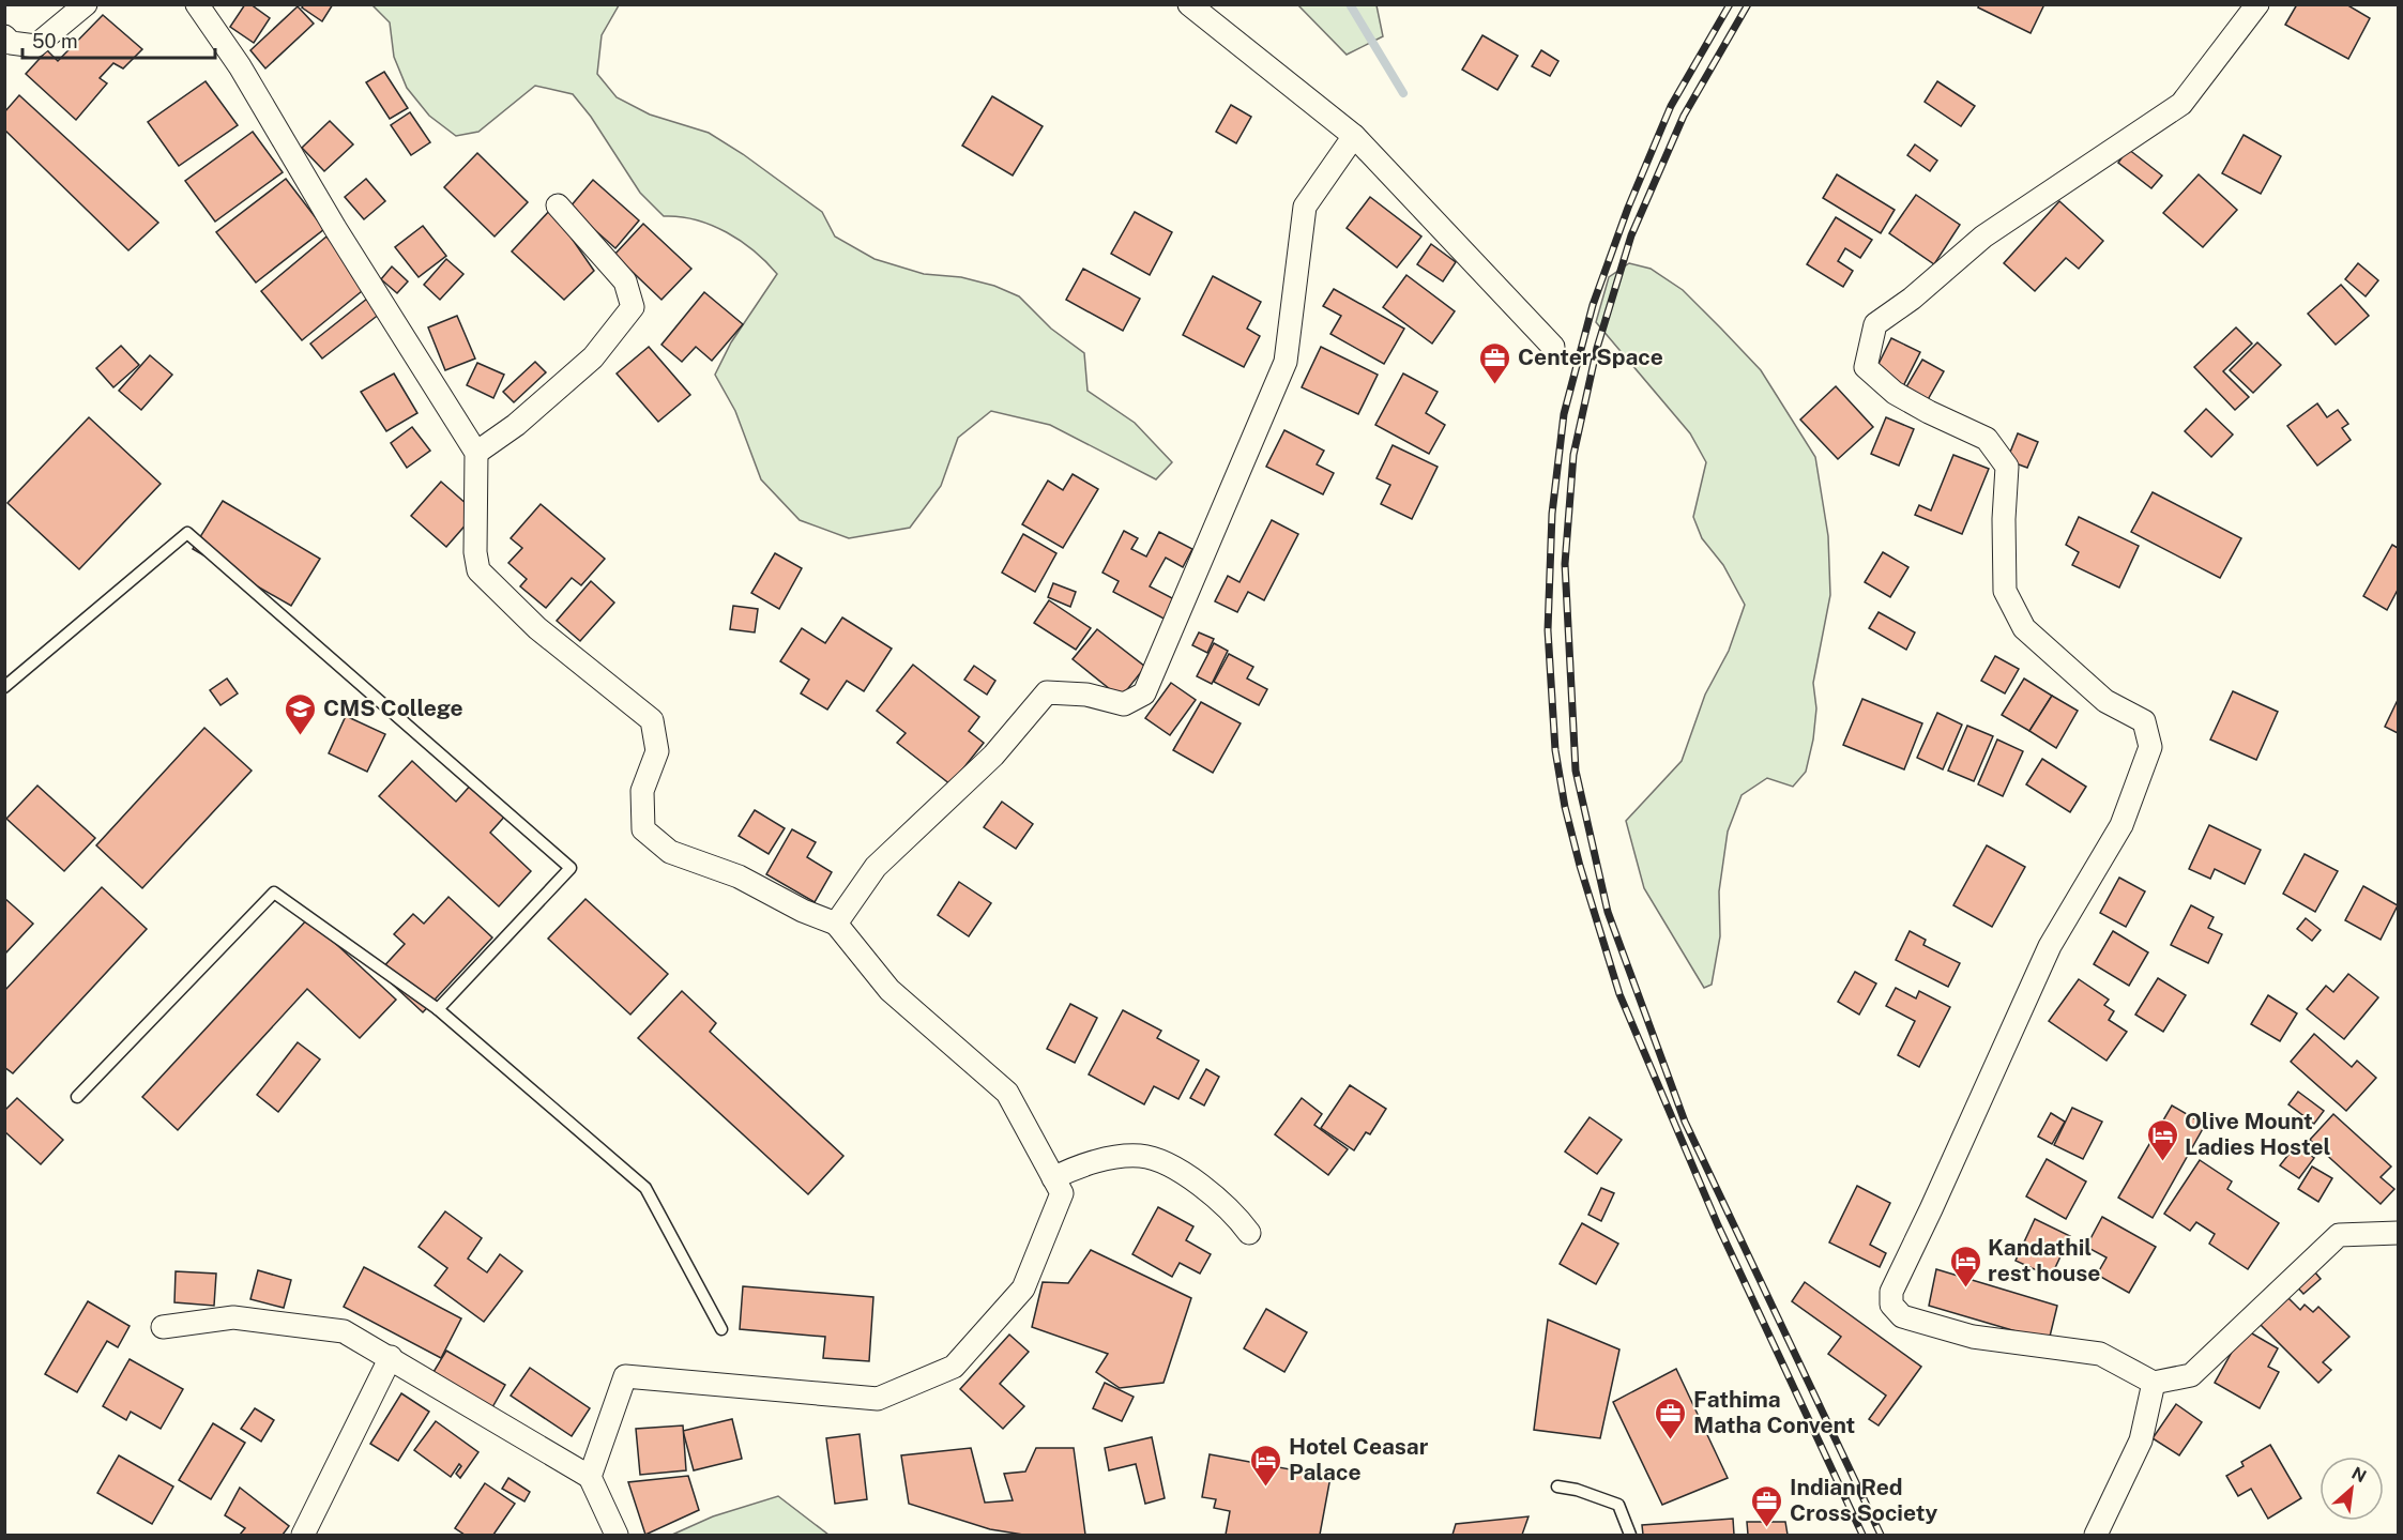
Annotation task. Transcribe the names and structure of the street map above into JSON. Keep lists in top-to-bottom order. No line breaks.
{"places":{"office":["Center Space","Fathima Matha Convent","Indian Red Cross Society"],"school or university":["CMS College"],"hotel":["Olive Mount Ladies Hostel","Kandathil rest house","Hotel Ceasar Palace"]},"scale_bar":"50 m","north":"top right"}
